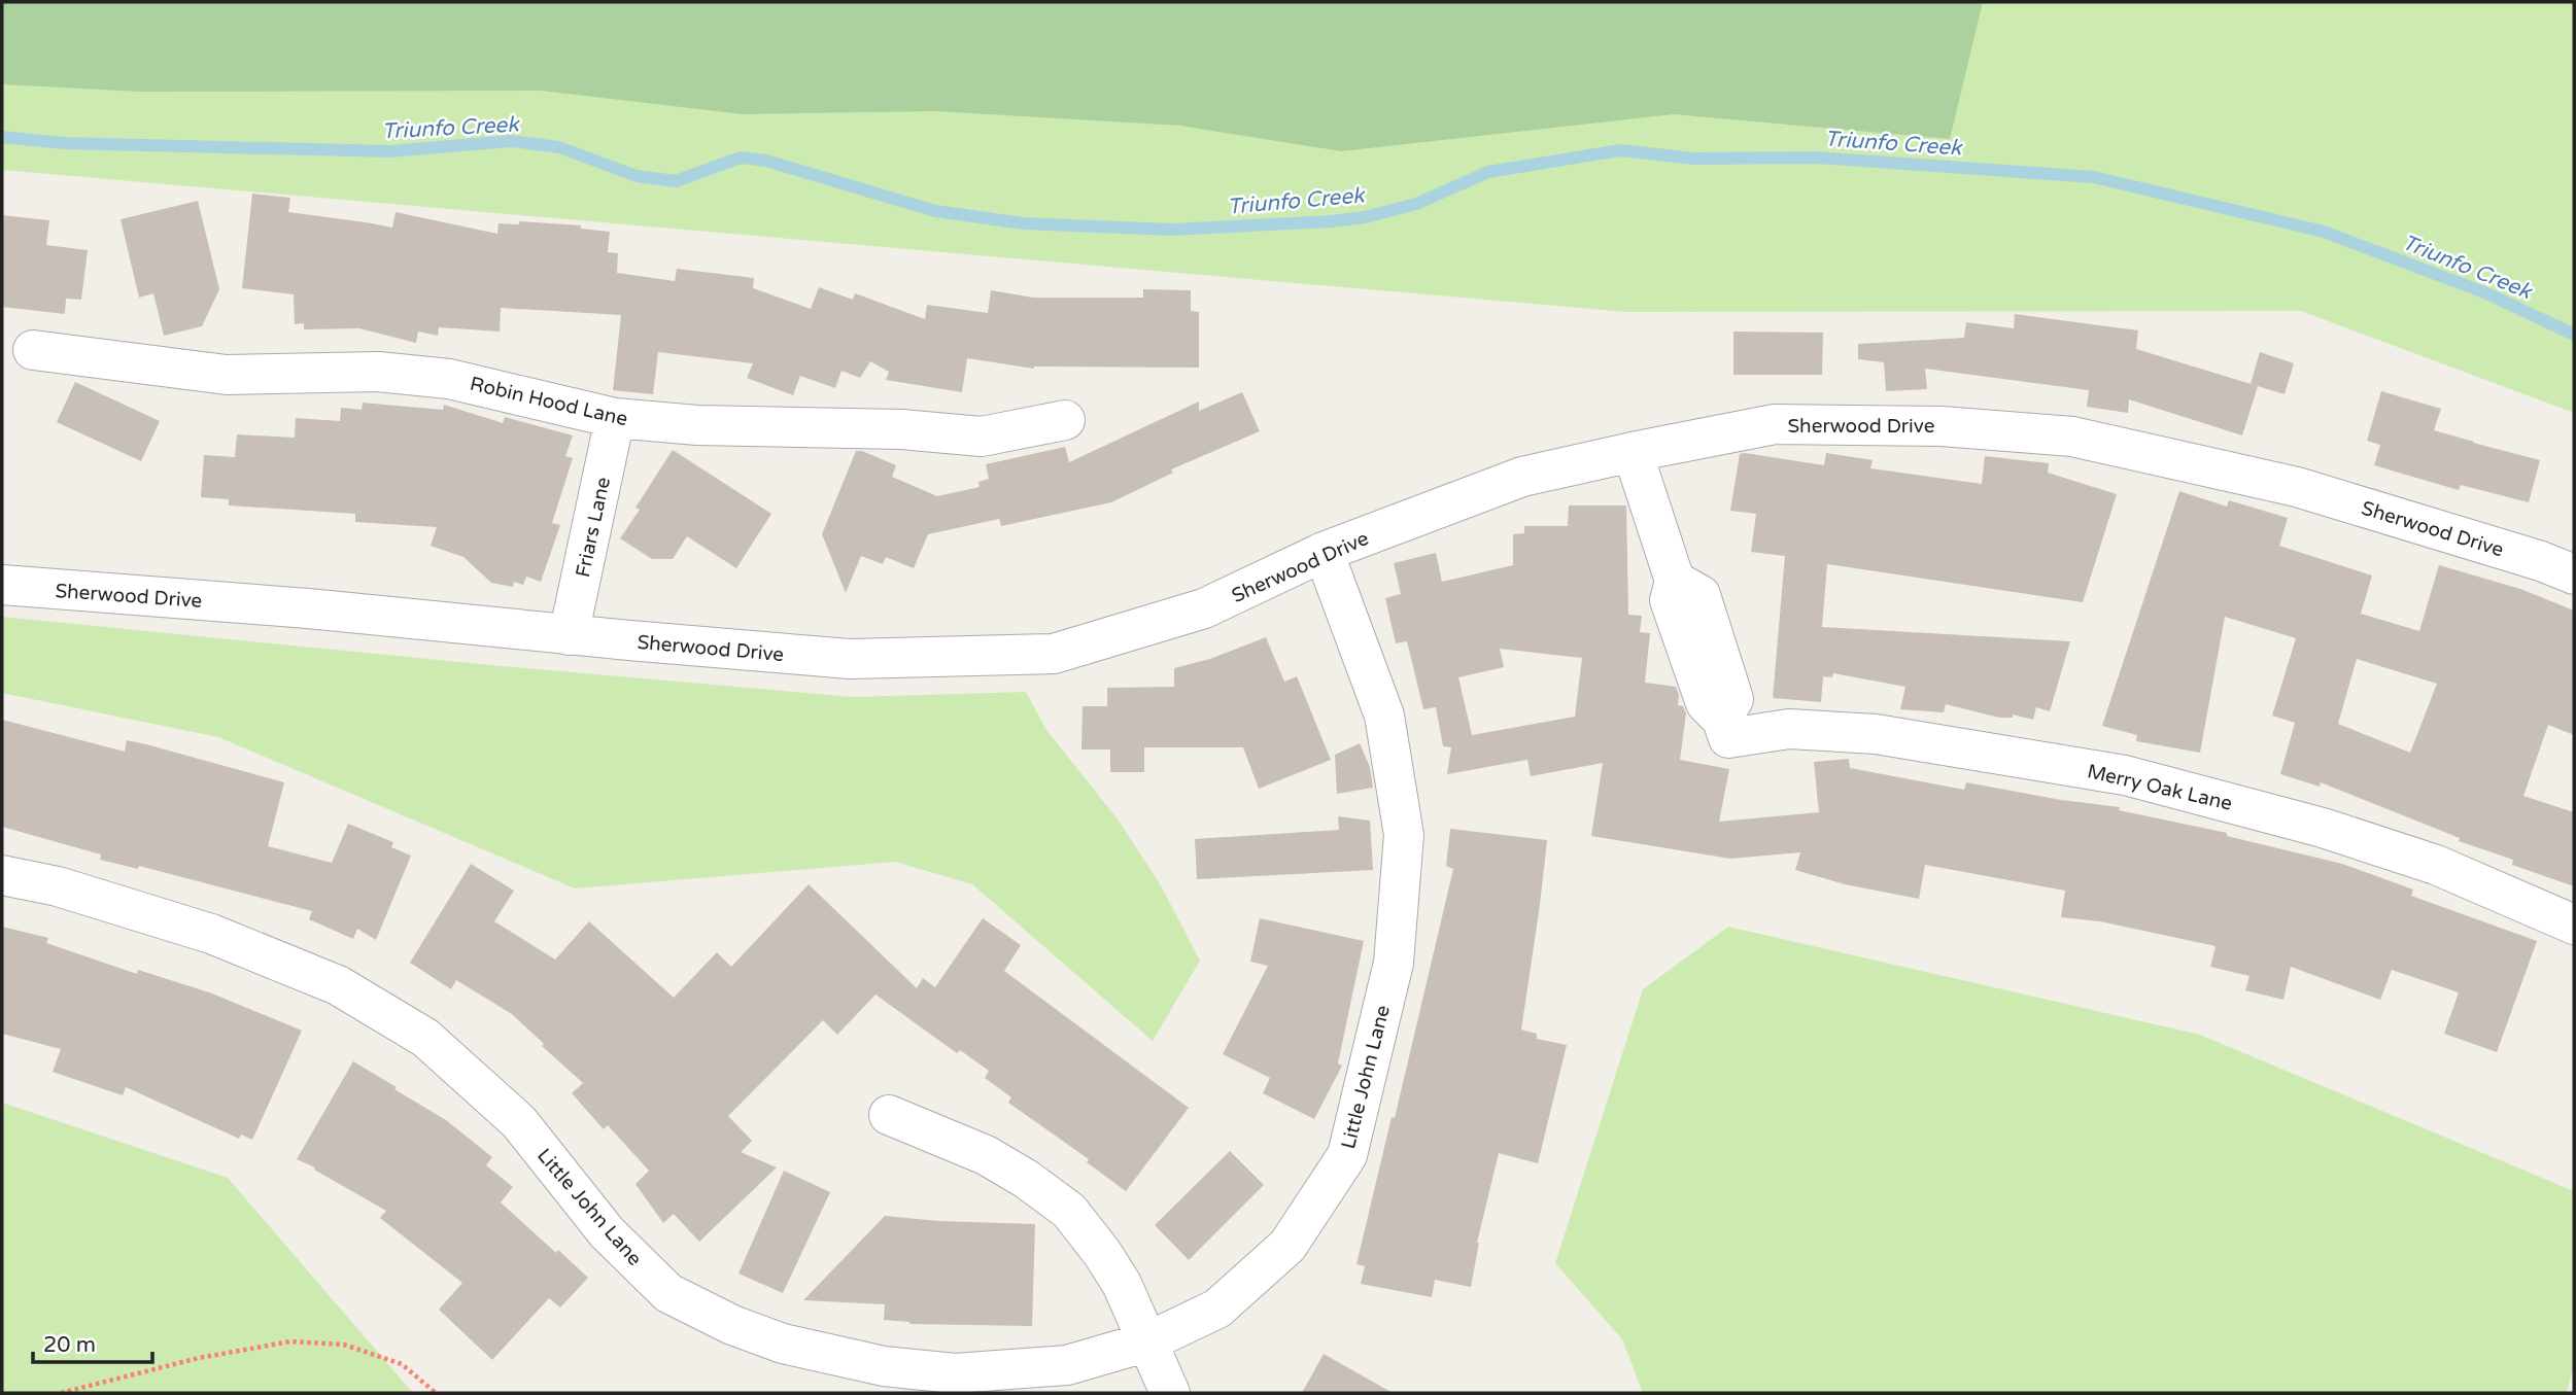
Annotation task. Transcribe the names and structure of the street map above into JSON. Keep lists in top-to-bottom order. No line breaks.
{"streets":{"street":["Robin Hood Lane","Sherwood Drive","Friars Lane","Merry Oak Lane","Little John Lane"]},"crossings":[["Robin Hood Lane","Friars Lane"],["Sherwood Drive","Friars Lane"],["Sherwood Drive","Merry Oak Lane"],["Sherwood Drive","Little John Lane"]],"water":["Triunfo Creek"],"scale_bar":"20 m"}
